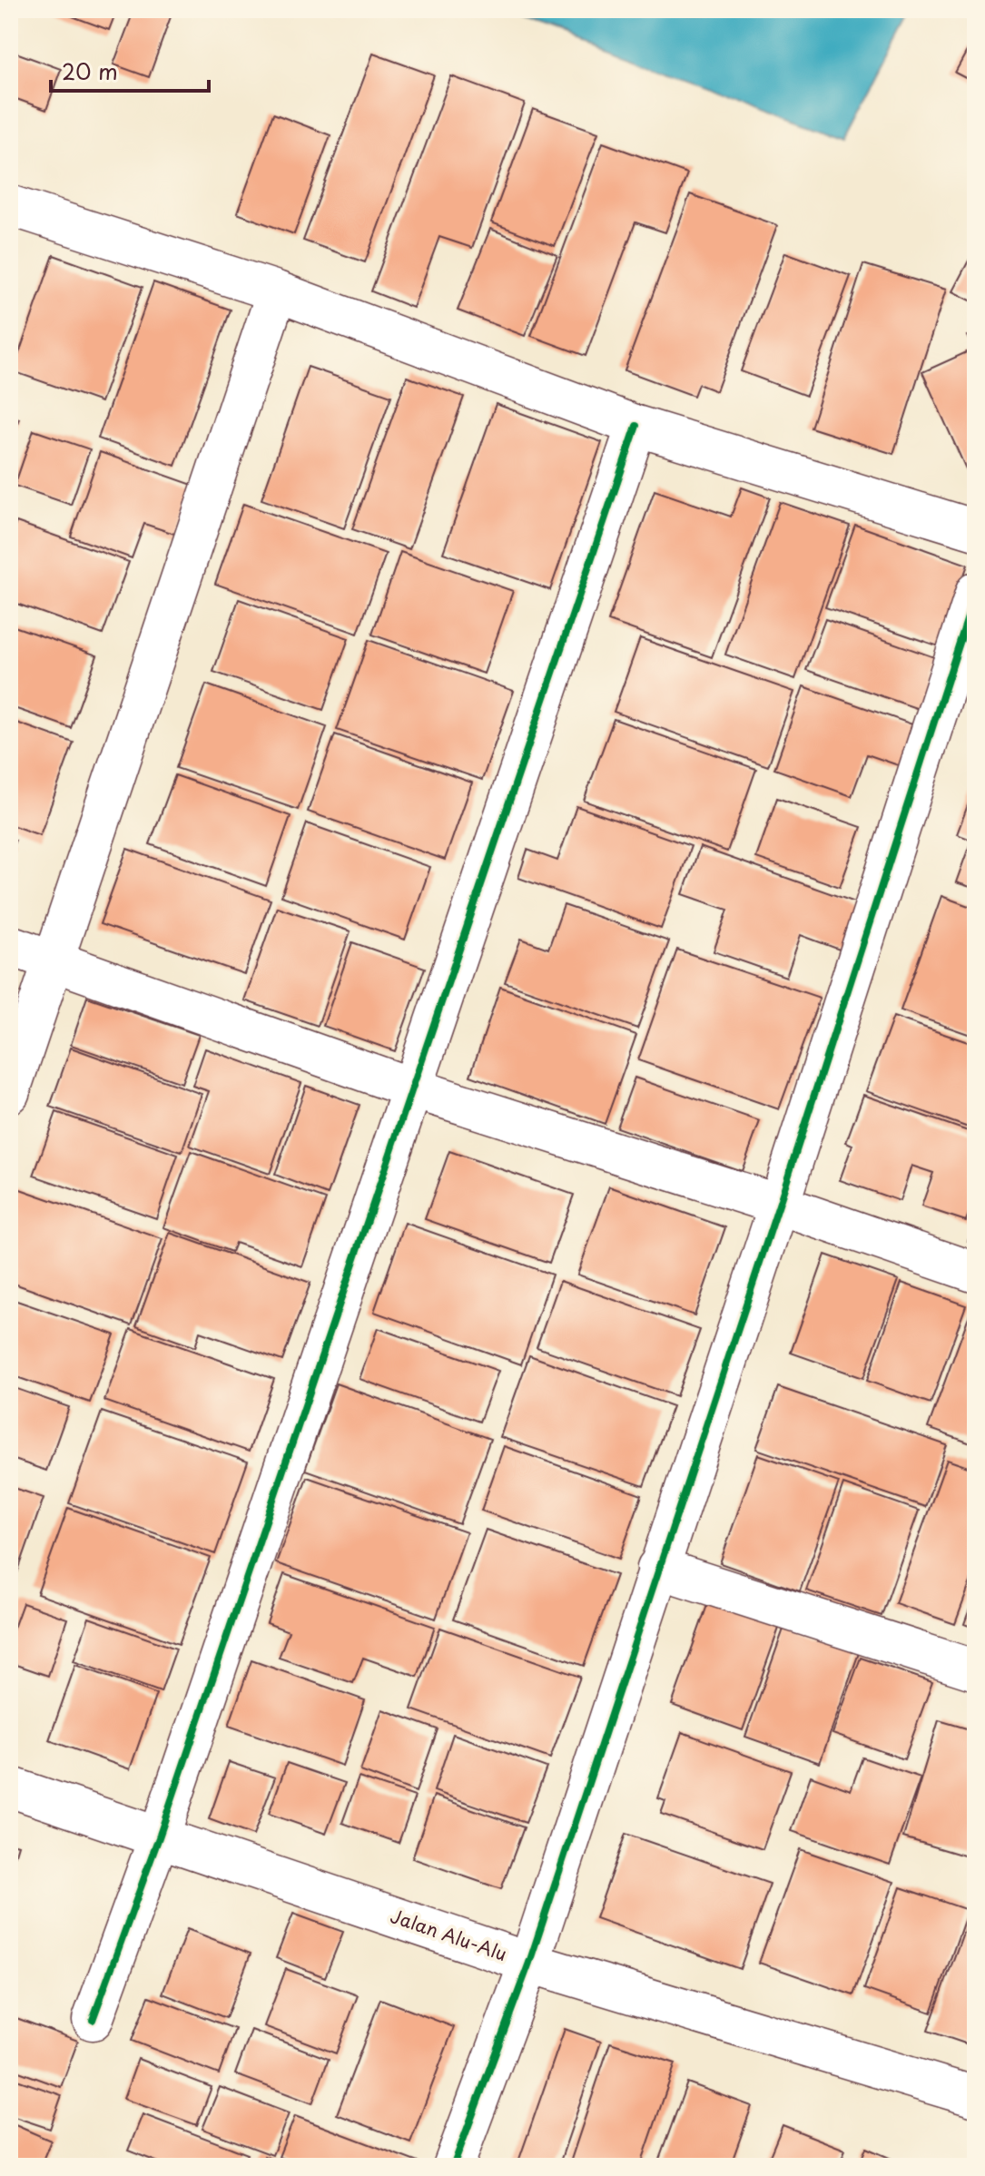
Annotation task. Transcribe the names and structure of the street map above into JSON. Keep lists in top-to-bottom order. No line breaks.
{"streets":{"street":["Jalan Alu-Alu"]},"scale_bar":"20 m"}
